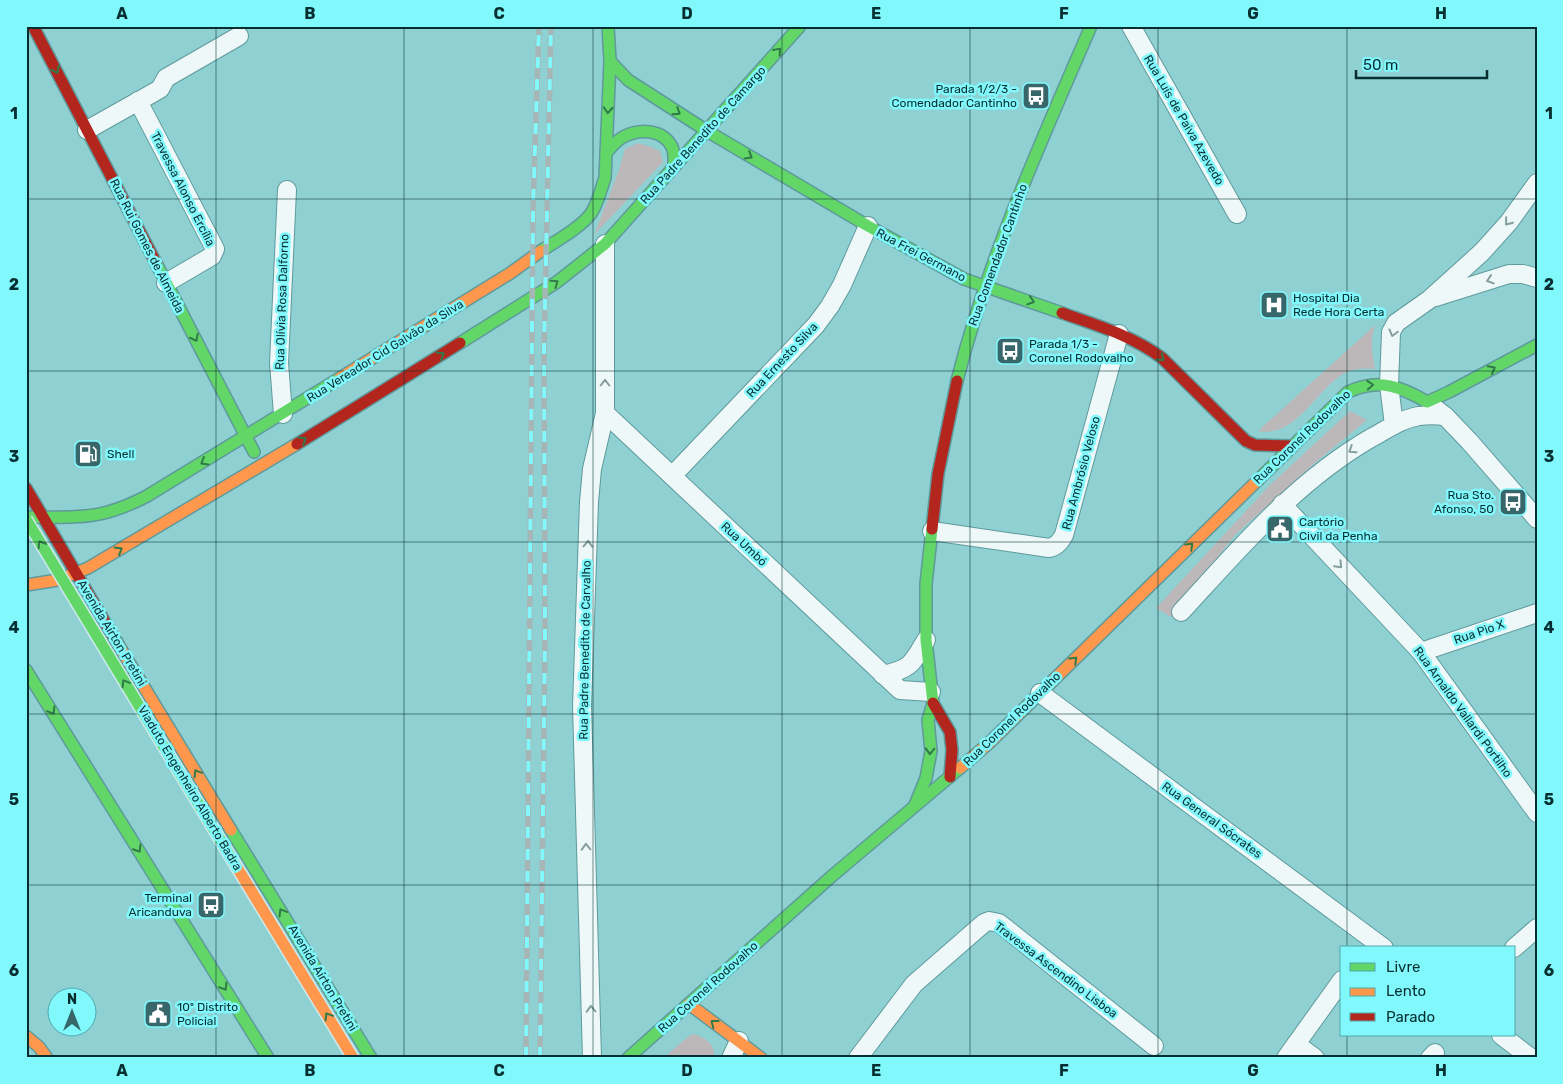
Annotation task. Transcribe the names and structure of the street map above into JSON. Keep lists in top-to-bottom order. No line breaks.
{"streets":{"main road":["Rua Padre Benedito de Camargo","Rua Rui Gomes de Almeida","Rua Frei Germano","Rua Comendador Cantinho","Rua Vereador Cid Galvão da Silva","Rua Coronel Rodovalho","Avenida Aírton Pretini","Viaduto Engenheiro Alberto Badra"],"street":["Rua Luís de Paiva Azevedo","Travessa Alonso Ercília","Rua Olívia Rosa Dalforno","Rua Ernesto Silva","Rua Ambrósio Veloso","Rua Umbó","Rua Pio X","Rua Padre Benedito de Carvalho","Rua Arnaldo Vallardi Portilho","Rua General Sócrates","Travessa Ascendino Lisboa"]},"crossings":[["Rua Padre Benedito de Camargo","Rua Frei Germano"],["Rua Padre Benedito de Camargo","Rua Padre Benedito de Carvalho"],["Travessa Alonso Ercília","Rua Rui Gomes de Almeida"],["Rua Rui Gomes de Almeida","Rua Vereador Cid Galvão da Silva"],["Rua Frei Germano","Rua Comendador Cantinho"],["Rua Frei Germano","Rua Vereador Cid Galvão da Silva"],["Rua Frei Germano","Rua Ernesto Silva"],["Rua Frei Germano","Rua Coronel Rodovalho"],["Rua Frei Germano","Rua Ambrósio Veloso"],["Rua Comendador Cantinho","Rua Coronel Rodovalho"],["Rua Comendador Cantinho","Rua Ambrósio Veloso"],["Rua Comendador Cantinho","Rua Umbó"],["Rua Olívia Rosa Dalforno","Rua Vereador Cid Galvão da Silva"],["Rua Vereador Cid Galvão da Silva","Avenida Aírton Pretini"],["Rua Vereador Cid Galvão da Silva","Viaduto Engenheiro Alberto Badra"],["Rua Ernesto Silva","Rua Umbó"],["Rua Coronel Rodovalho","Rua General Sócrates"],["Rua Umbó","Rua Padre Benedito de Carvalho"],["Rua Pio X","Rua Arnaldo Vallardi Portilho"]],"one_way":["Rua Padre Benedito de Camargo","Rua Rui Gomes de Almeida","Rua Frei Germano","Rua Coronel Rodovalho","Rua Padre Benedito de Carvalho","Rua Arnaldo Vallardi Portilho"],"places":{"bus stop":["Parada 1/2/3 - Comendador Cantinho","Parada 1/3 - Coronel Rodovalho","Rua Sto. Afonso, 50","Terminal Aricanduva"],"hospital":["Hospital Dia Rede Hora Certa"],"fuel station":["Shell"],"public building":["Cartório Civil da Penha","10º Distrito Policial"]},"legend":["Livre","Lento","Parado"],"scale_bar":"50 m","north":"top","grid":{"columns":["A","B","C","D","E","F","G","H"],"rows":["1","2","3","4","5","6"]}}
